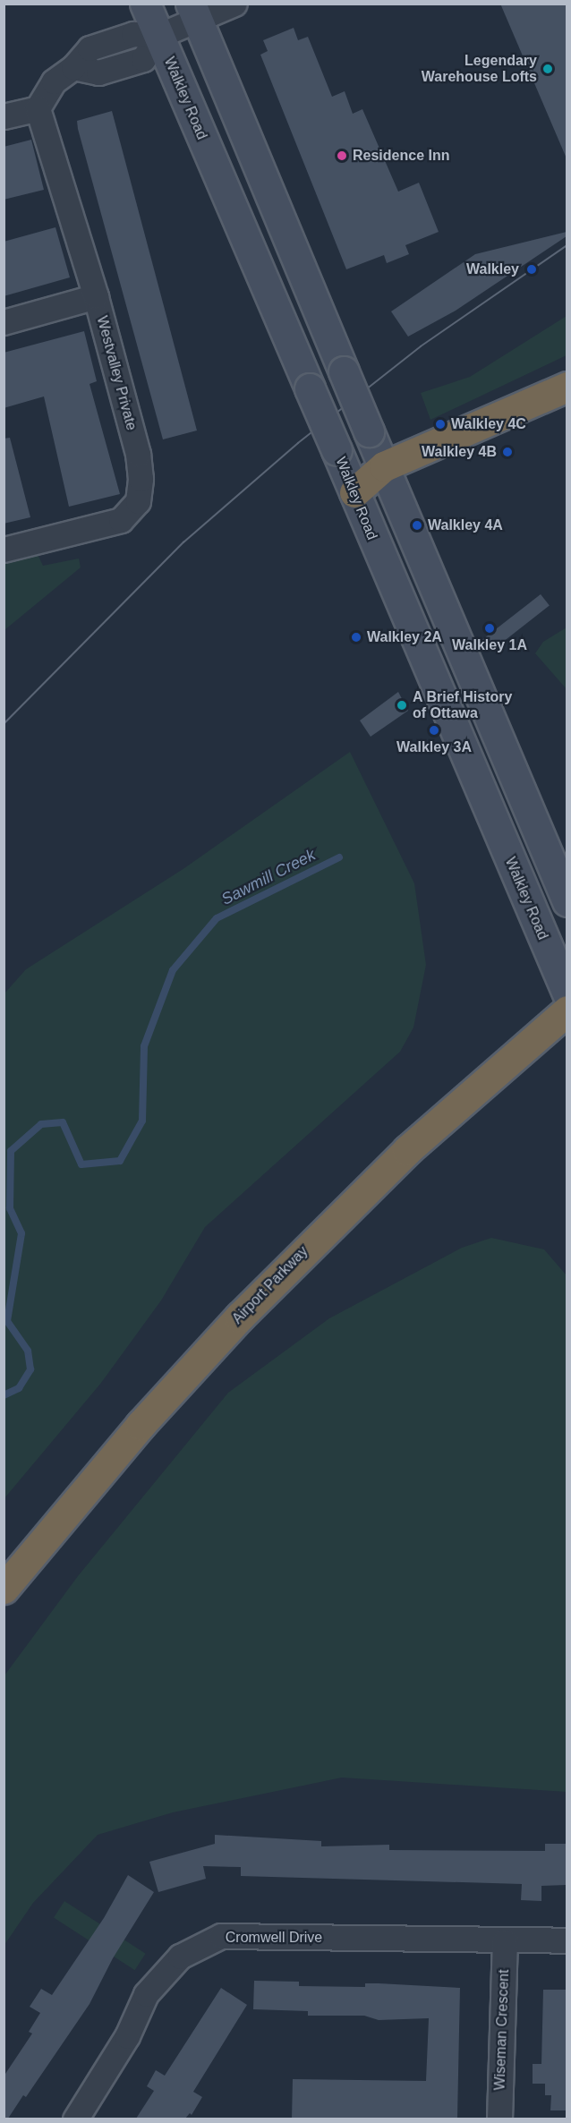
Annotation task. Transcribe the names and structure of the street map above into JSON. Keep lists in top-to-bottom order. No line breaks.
{"streets":{"highway":["Airport Parkway"],"main road":["Walkley Road"],"street":["Westvalley Private","Cromwell Drive","Wiseman Crescent"]},"crossings":[["Cromwell Drive","Wiseman Crescent"]],"water":["Sawmill Creek"],"places":["Legendary Warehouse Lofts","Residence Inn","Walkley","Walkley 4C","Walkley 4B","Walkley 4A","Walkley 1A","Walkley 2A","A Brief History of Ottawa","Walkley 3A"]}
